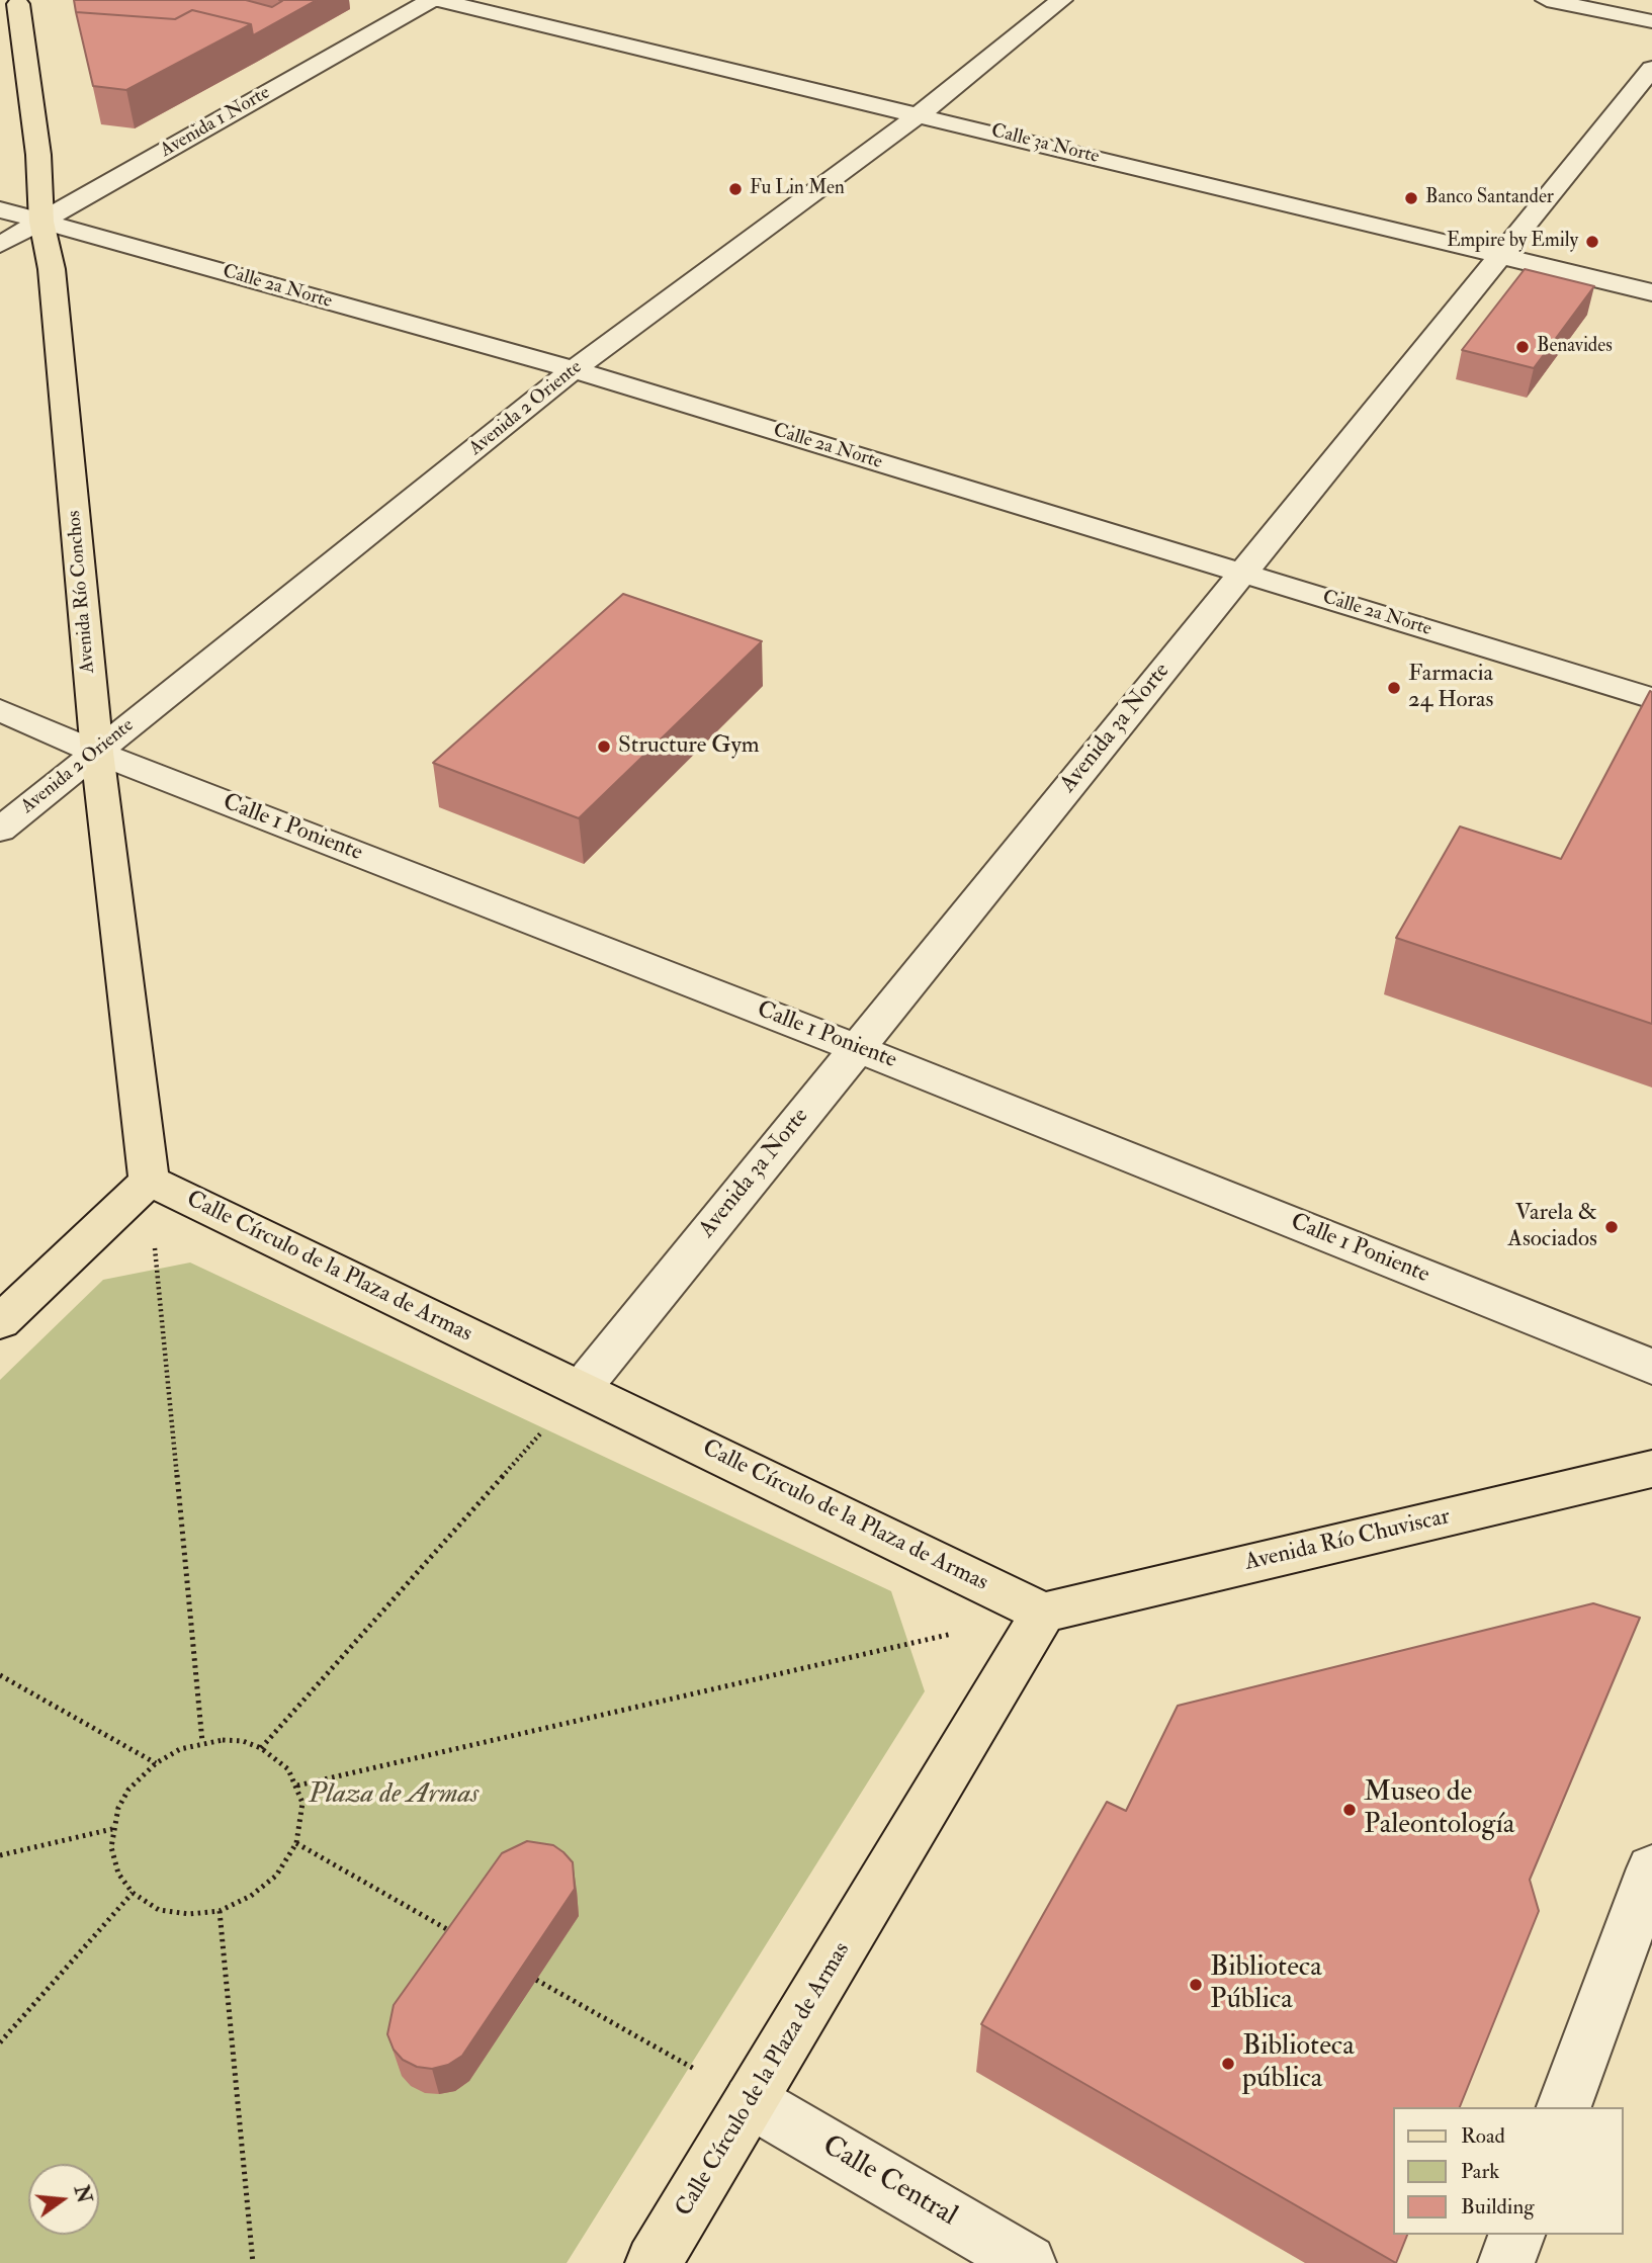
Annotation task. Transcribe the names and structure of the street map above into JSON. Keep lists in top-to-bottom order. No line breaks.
{"streets":{"main road":["Avenida Río Conchos","Calle Círculo de la Plaza de Armas","Avenida Río Chuviscar"],"street":["Avenida 1 Norte","Calle 3a Norte","Calle 2a Norte","Avenida 2 Oriente","Avenida 3a Norte","Calle 1 Poniente","Calle Central"]},"crossings":[["Avenida 1 Norte","Calle 2a Norte"],["Avenida 1 Norte","Avenida Río Conchos"],["Calle 3a Norte","Avenida 2 Oriente"],["Calle 3a Norte","Avenida 3a Norte"],["Calle 2a Norte","Avenida 2 Oriente"],["Calle 2a Norte","Avenida Río Conchos"],["Calle 2a Norte","Avenida 3a Norte"],["Avenida 2 Oriente","Avenida Río Conchos"],["Avenida 2 Oriente","Calle 1 Poniente"],["Avenida Río Conchos","Calle 1 Poniente"],["Avenida Río Conchos","Calle Círculo de la Plaza de Armas"],["Avenida 3a Norte","Calle 1 Poniente"],["Avenida 3a Norte","Calle Círculo de la Plaza de Armas"],["Calle Círculo de la Plaza de Armas","Avenida Río Chuviscar"],["Calle Círculo de la Plaza de Armas","Calle Central"]],"parks":["Plaza de Armas"],"places":["Fu Lin Men","Banco Santander","Empire by Emily","Benavides","Farmacia 24 Horas","Structure Gym","Varela & Asociados","Museo de Paleontología","Biblioteca Pública","Biblioteca pública"],"legend":["Road","Park","Building"],"north":"right"}
